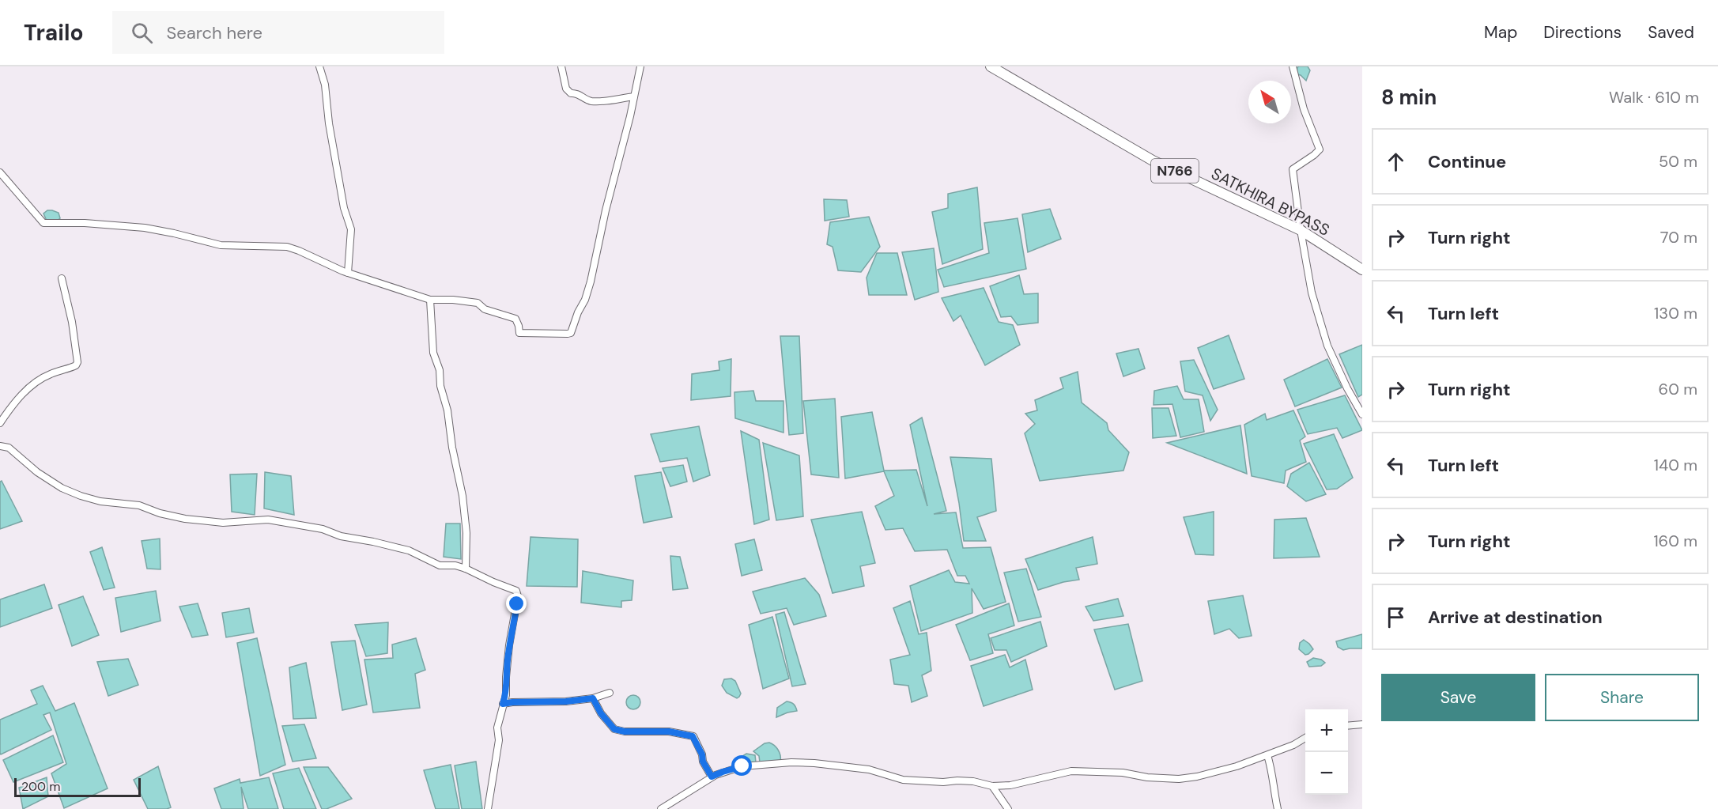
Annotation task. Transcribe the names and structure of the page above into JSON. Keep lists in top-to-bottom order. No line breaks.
{"streets":{"highway":["N766","SATKHIRA BYPASS"]},"scale_bar":"200 m","north":"top left","page":{"header":"Trailo","search":"Search here","nav":["Map","Directions","Saved"],"heading":["8 min","Walk · 610 m"],"list":[["Continue","50 m"],["Turn right","70 m"],["Turn left","130 m"],["Turn right","60 m"],["Turn left","140 m"],["Turn right","160 m"],"Arrive at destination"],"buttons":["Save","Share"],"map_buttons":["+","−"],"scale":"200 m"}}
